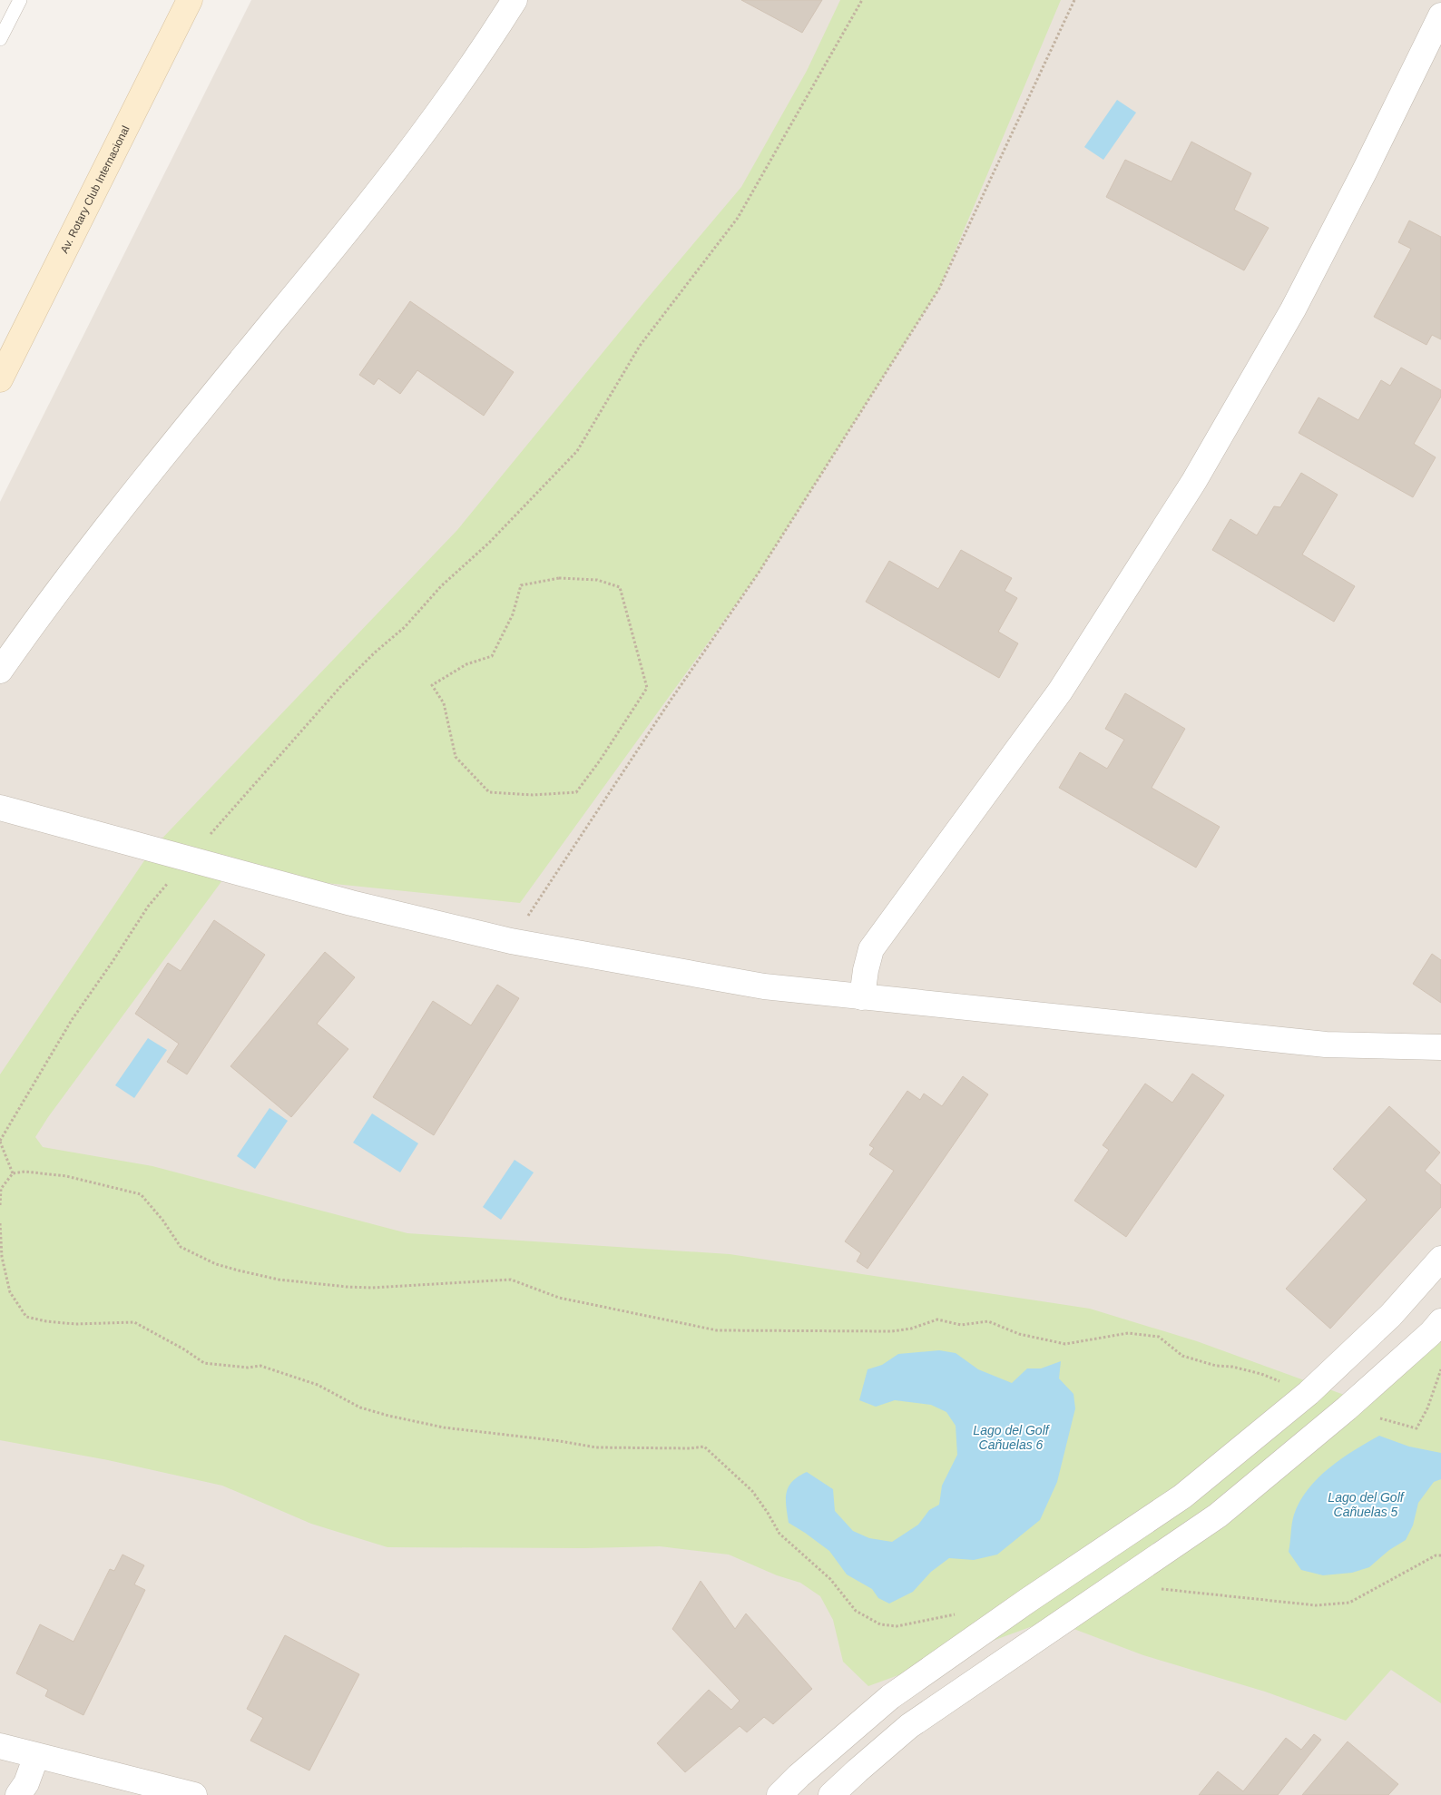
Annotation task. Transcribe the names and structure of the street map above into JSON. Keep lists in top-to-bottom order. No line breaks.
{"streets":{"main road":["Av. Rotary Club Internacional"]},"water":["Lago del Golf Cañuelas 6","Lago del Golf Cañuelas 5"]}
